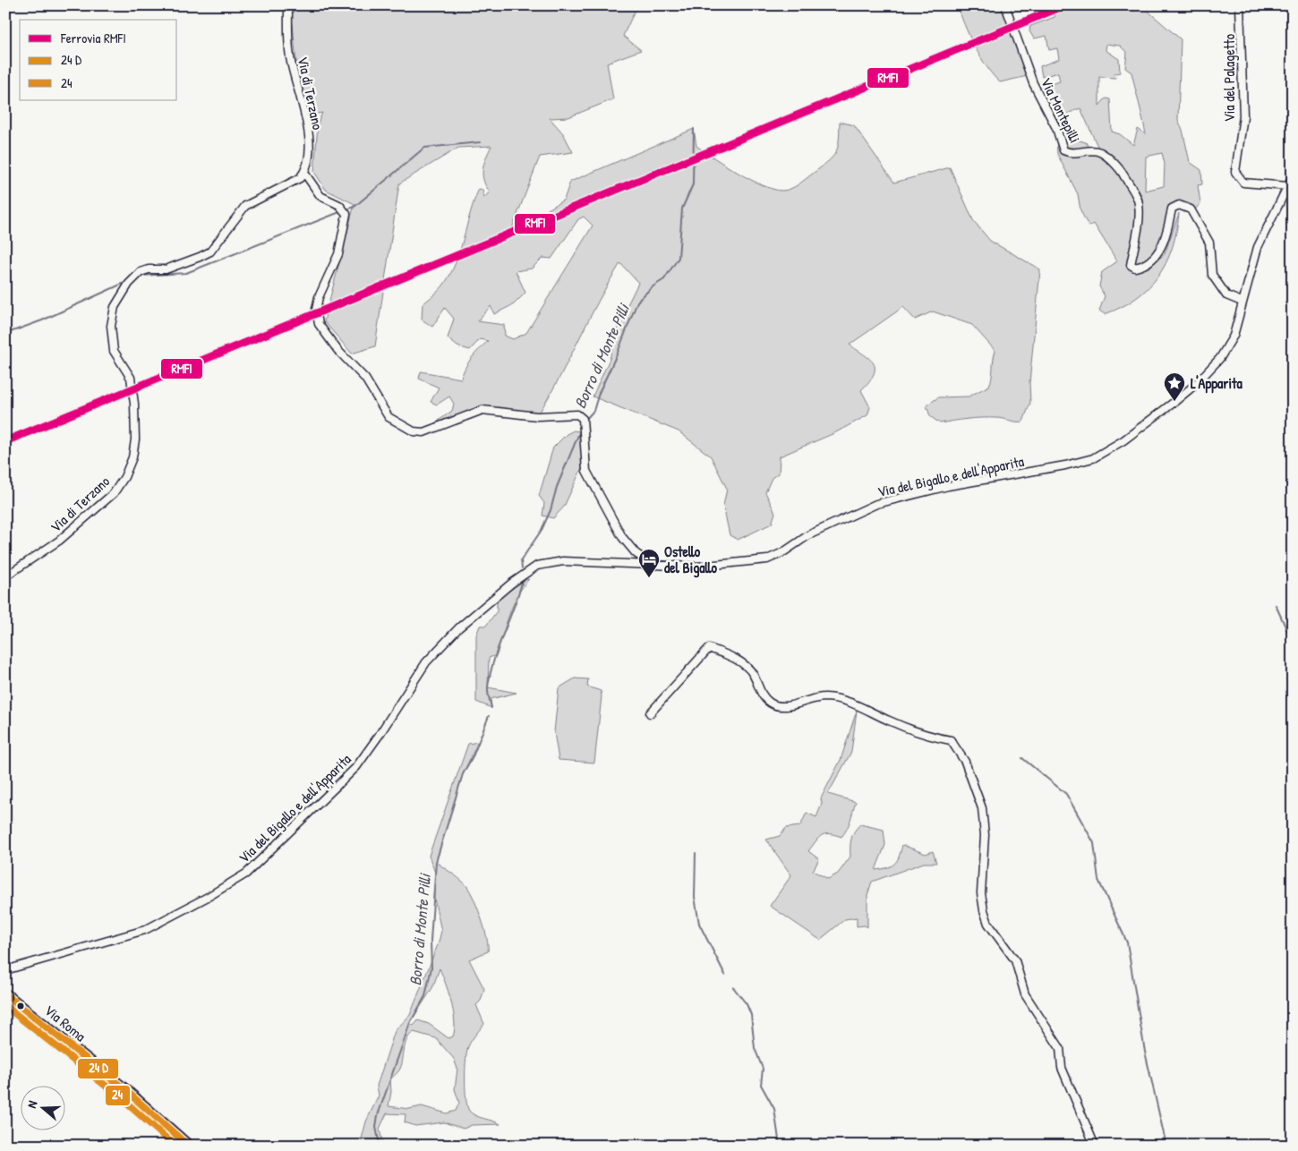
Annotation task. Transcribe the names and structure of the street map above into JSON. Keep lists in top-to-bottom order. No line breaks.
{"streets":{"main road":["Via Roma"],"street":["Via del Palagetto","Via di Terzano","Via Montepilli","Via del Bigallo e dell'Apparita"]},"crossings":[["Via del Palagetto","Via del Bigallo e dell'Apparita"],["Via Montepilli","Via del Bigallo e dell'Apparita"]],"water":["Borro di Monte Pilli"],"places":{"place":["L'Apparita"],"hotel":["Ostello del Bigallo"]},"lines":["rail line RMFI","transit line 24"],"legend":["Ferrovia RMFI","24 D","24"],"north":"left"}
